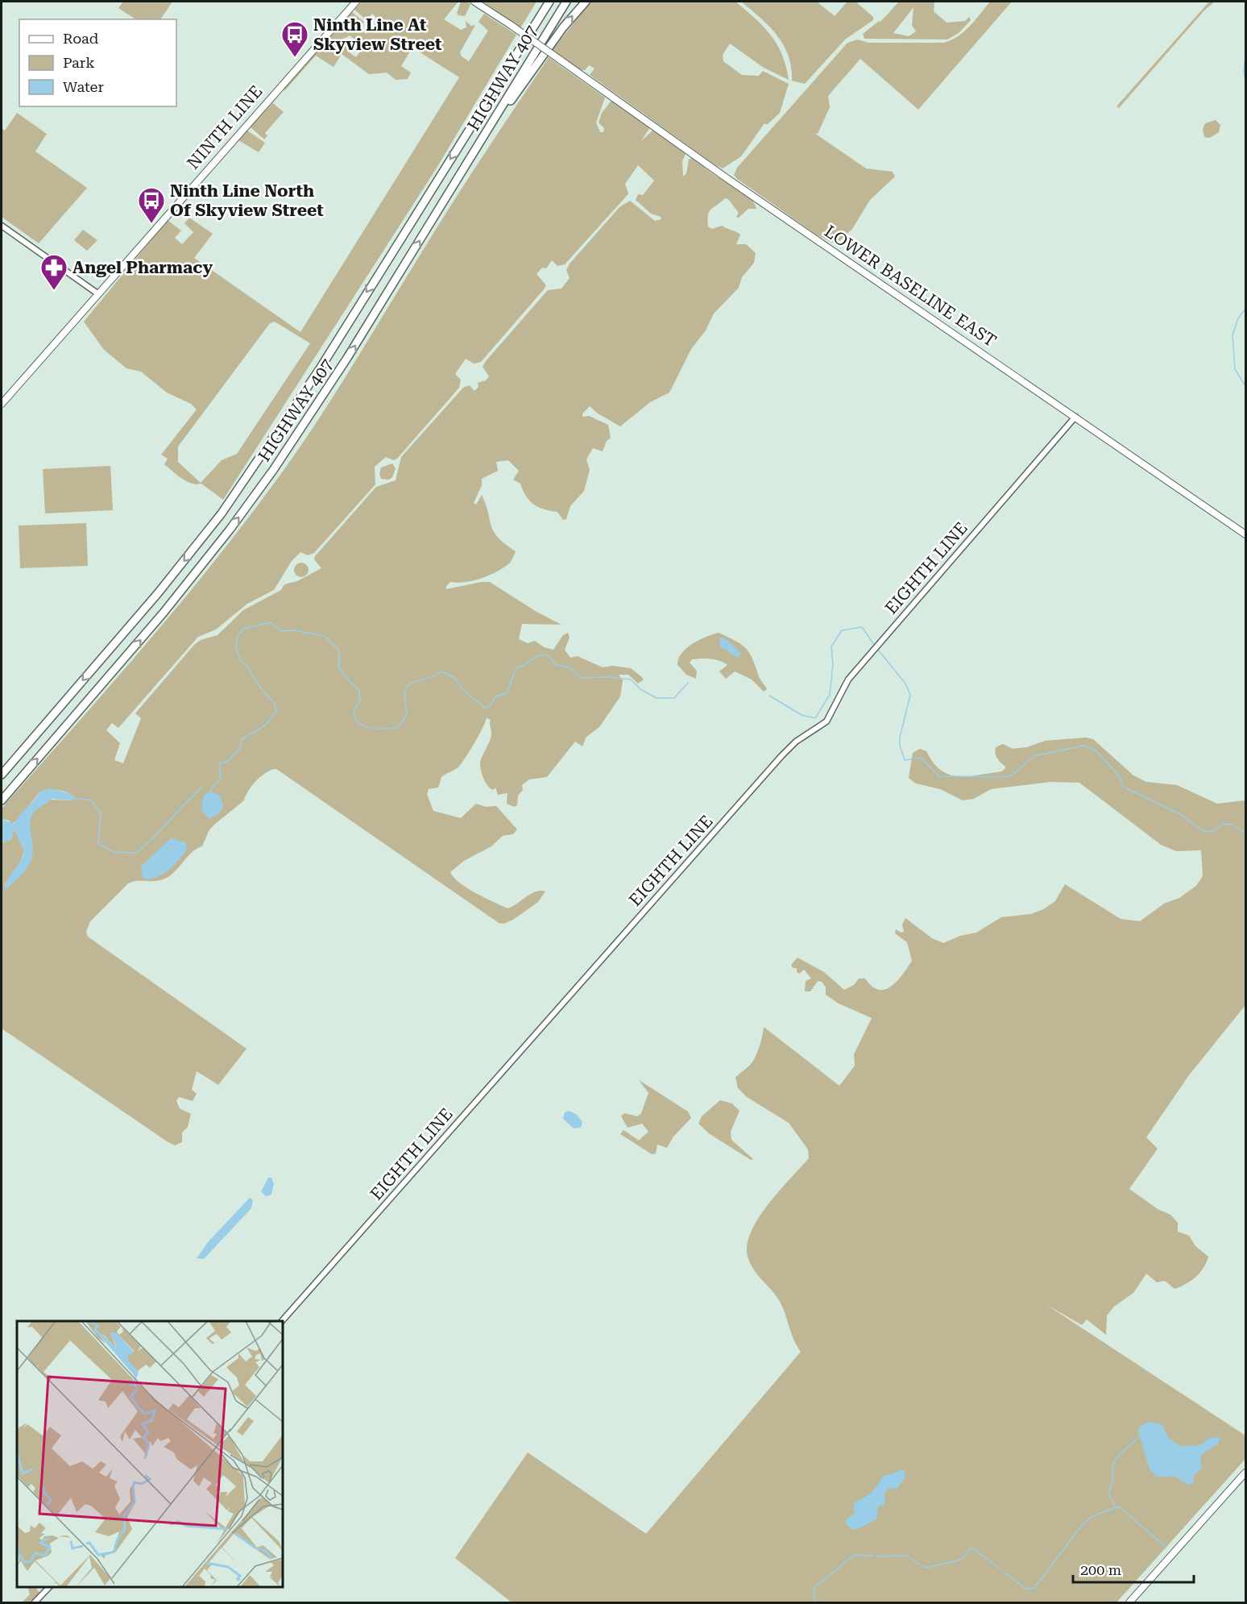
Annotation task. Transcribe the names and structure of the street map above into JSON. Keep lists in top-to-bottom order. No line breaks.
{"streets":{"highway":["HIGHWAY 407"],"main road":["NINTH LINE","LOWER BASELINE EAST"],"street":["EIGHTH LINE"]},"crossings":[["LOWER BASELINE EAST","EIGHTH LINE"]],"places":{"bus stop":["Ninth Line At Skyview Street","Ninth Line North Of Skyview Street"],"pharmacy":["Angel Pharmacy"]},"legend":["Road","Park","Water"],"scale_bar":"200 m"}
